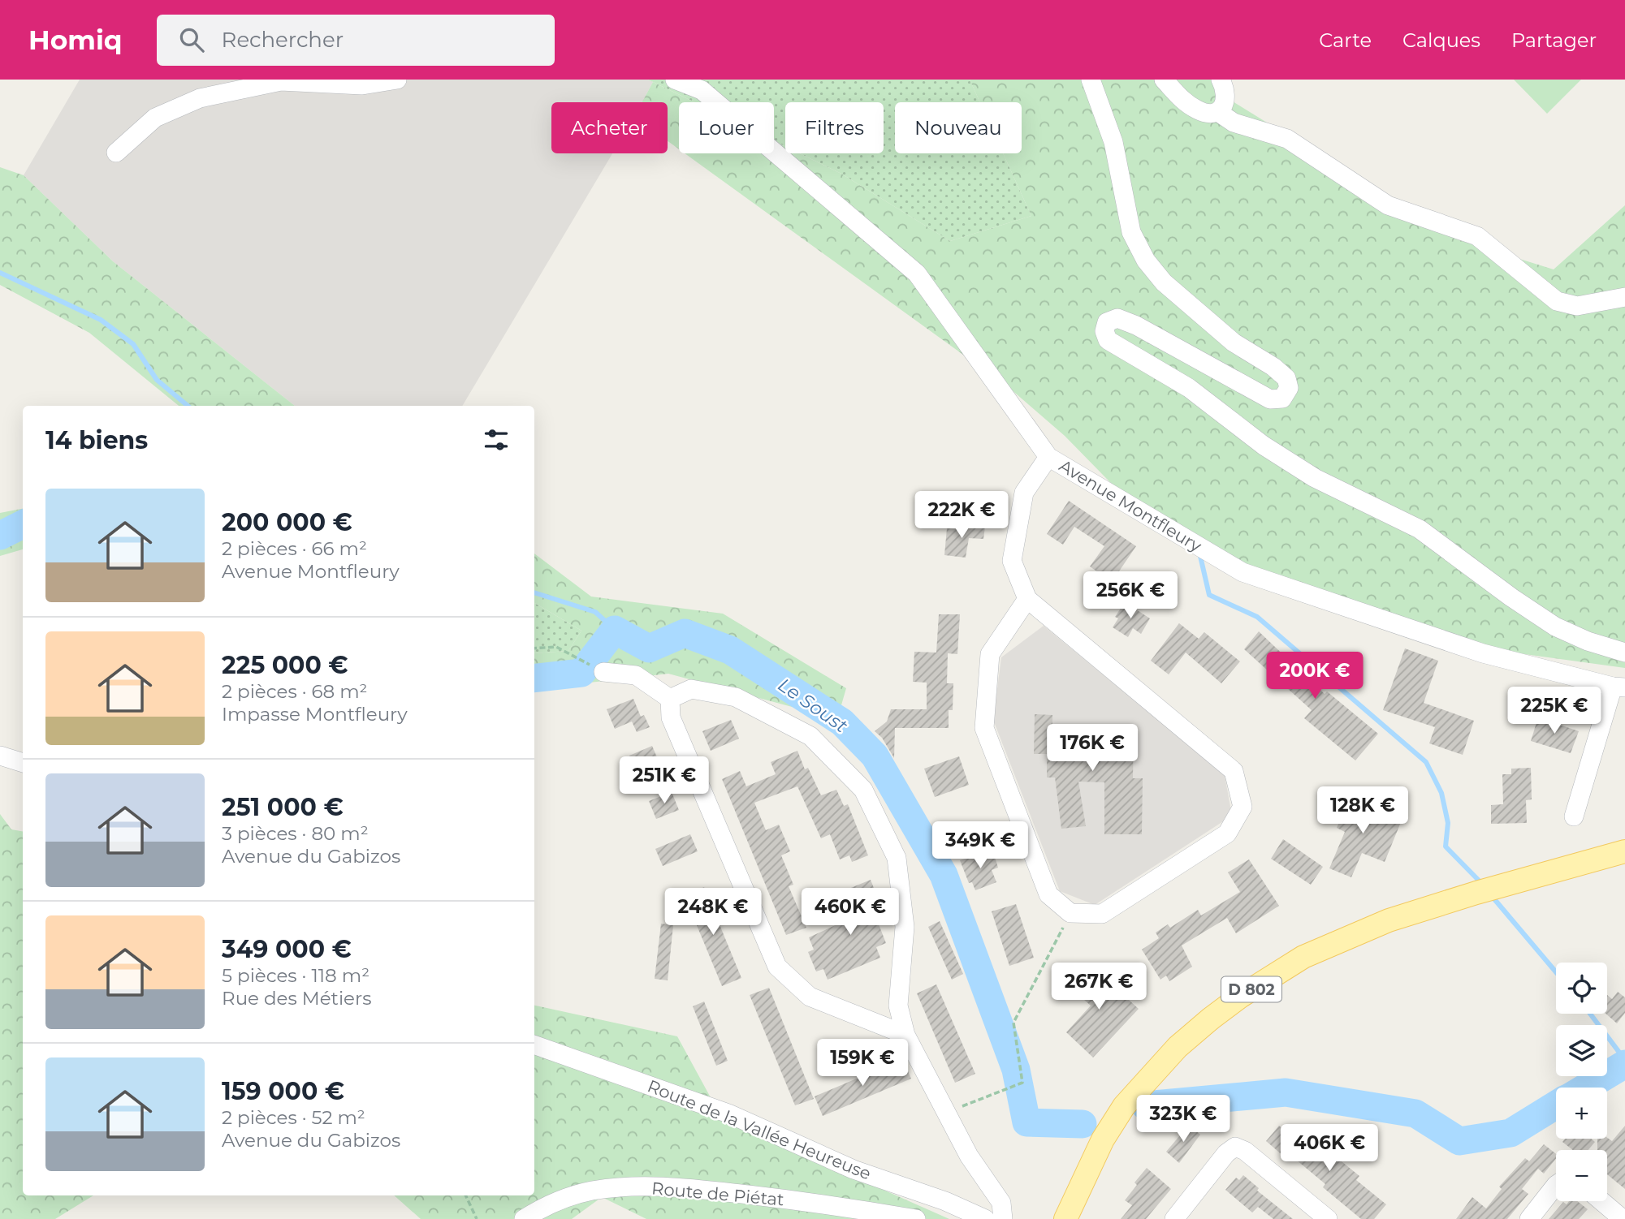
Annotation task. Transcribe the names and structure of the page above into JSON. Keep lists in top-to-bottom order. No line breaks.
{"streets":{"main road":["D 802"],"street":["Avenue Montfleury","Route de la Vallée Heureuse","Route de Piétat"]},"water":["Le Soust"],"page":{"header":"Homiq","search":"Rechercher","nav":["Carte","Calques","Partager"],"chip":["Acheter","Louer","Filtres","Nouveau"],"heading":"14 biens","list":[{"name":"200 000 €","note":"2 pièces · 66 m² · Avenue Montfleury"},{"name":"225 000 €","note":"2 pièces · 68 m² · Impasse Montfleury"},{"name":"251 000 €","note":"3 pièces · 80 m² · Avenue du Gabizos"},{"name":"349 000 €","note":"5 pièces · 118 m² · Rue des Métiers"},{"name":"159 000 €","note":"2 pièces · 52 m² · Avenue du Gabizos"}],"price":["222K €","256K €","200K €","225K €","176K €","251K €","128K €","349K €","248K €","460K €","267K €","159K €","323K €","406K €"],"map_buttons":["+","−"]}}
